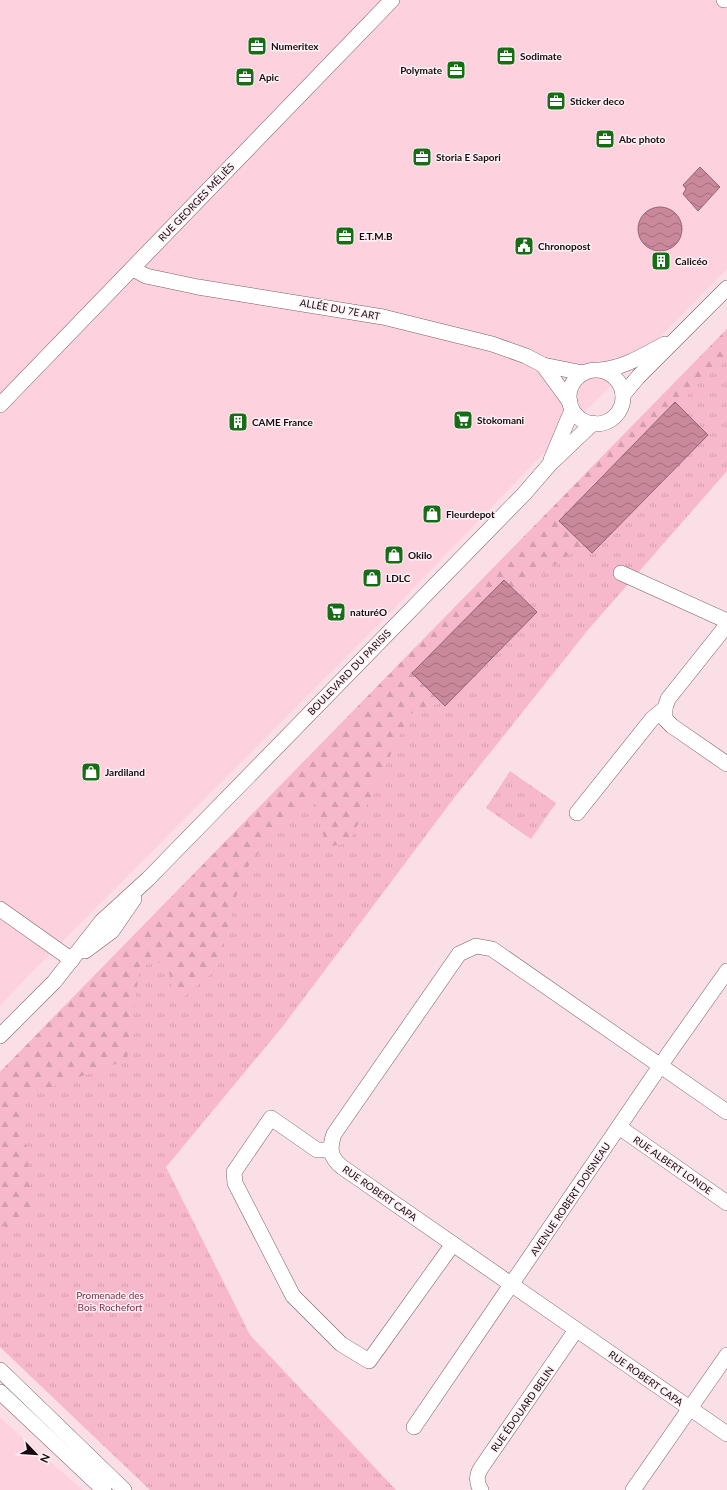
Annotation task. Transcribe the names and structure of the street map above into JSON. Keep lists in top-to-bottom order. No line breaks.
{"streets":{"street":["RUE GEORGES MÉLIÈS","ALLÉE DU 7E ART","BOULEVARD DU PARISIS","RUE ALBERT LONDE","RUE ROBERT CAPA","AVENUE ROBERT DOISNEAU","RUE ÉDOUARD BELIN"]},"crossings":[["RUE GEORGES MÉLIÈS","ALLÉE DU 7E ART"],["ALLÉE DU 7E ART","BOULEVARD DU PARISIS"],["RUE ALBERT LONDE","AVENUE ROBERT DOISNEAU"],["RUE ROBERT CAPA","AVENUE ROBERT DOISNEAU"],["RUE ROBERT CAPA","RUE ÉDOUARD BELIN"]],"parks":["Promenade des Bois Rochefort"],"places":{"office":["Numeritex","Sodimate","Polymate","Apic","Sticker deco","Abc photo","Storia E Sapori","E.T.M.B"],"public building":["Chronopost"],"building":["Calicéo","CAME France"],"supermarket":["Stokomani","naturéO"],"shop":["Fleurdepot","Okilo","LDLC","Jardiland"]},"north":"bottom right"}
